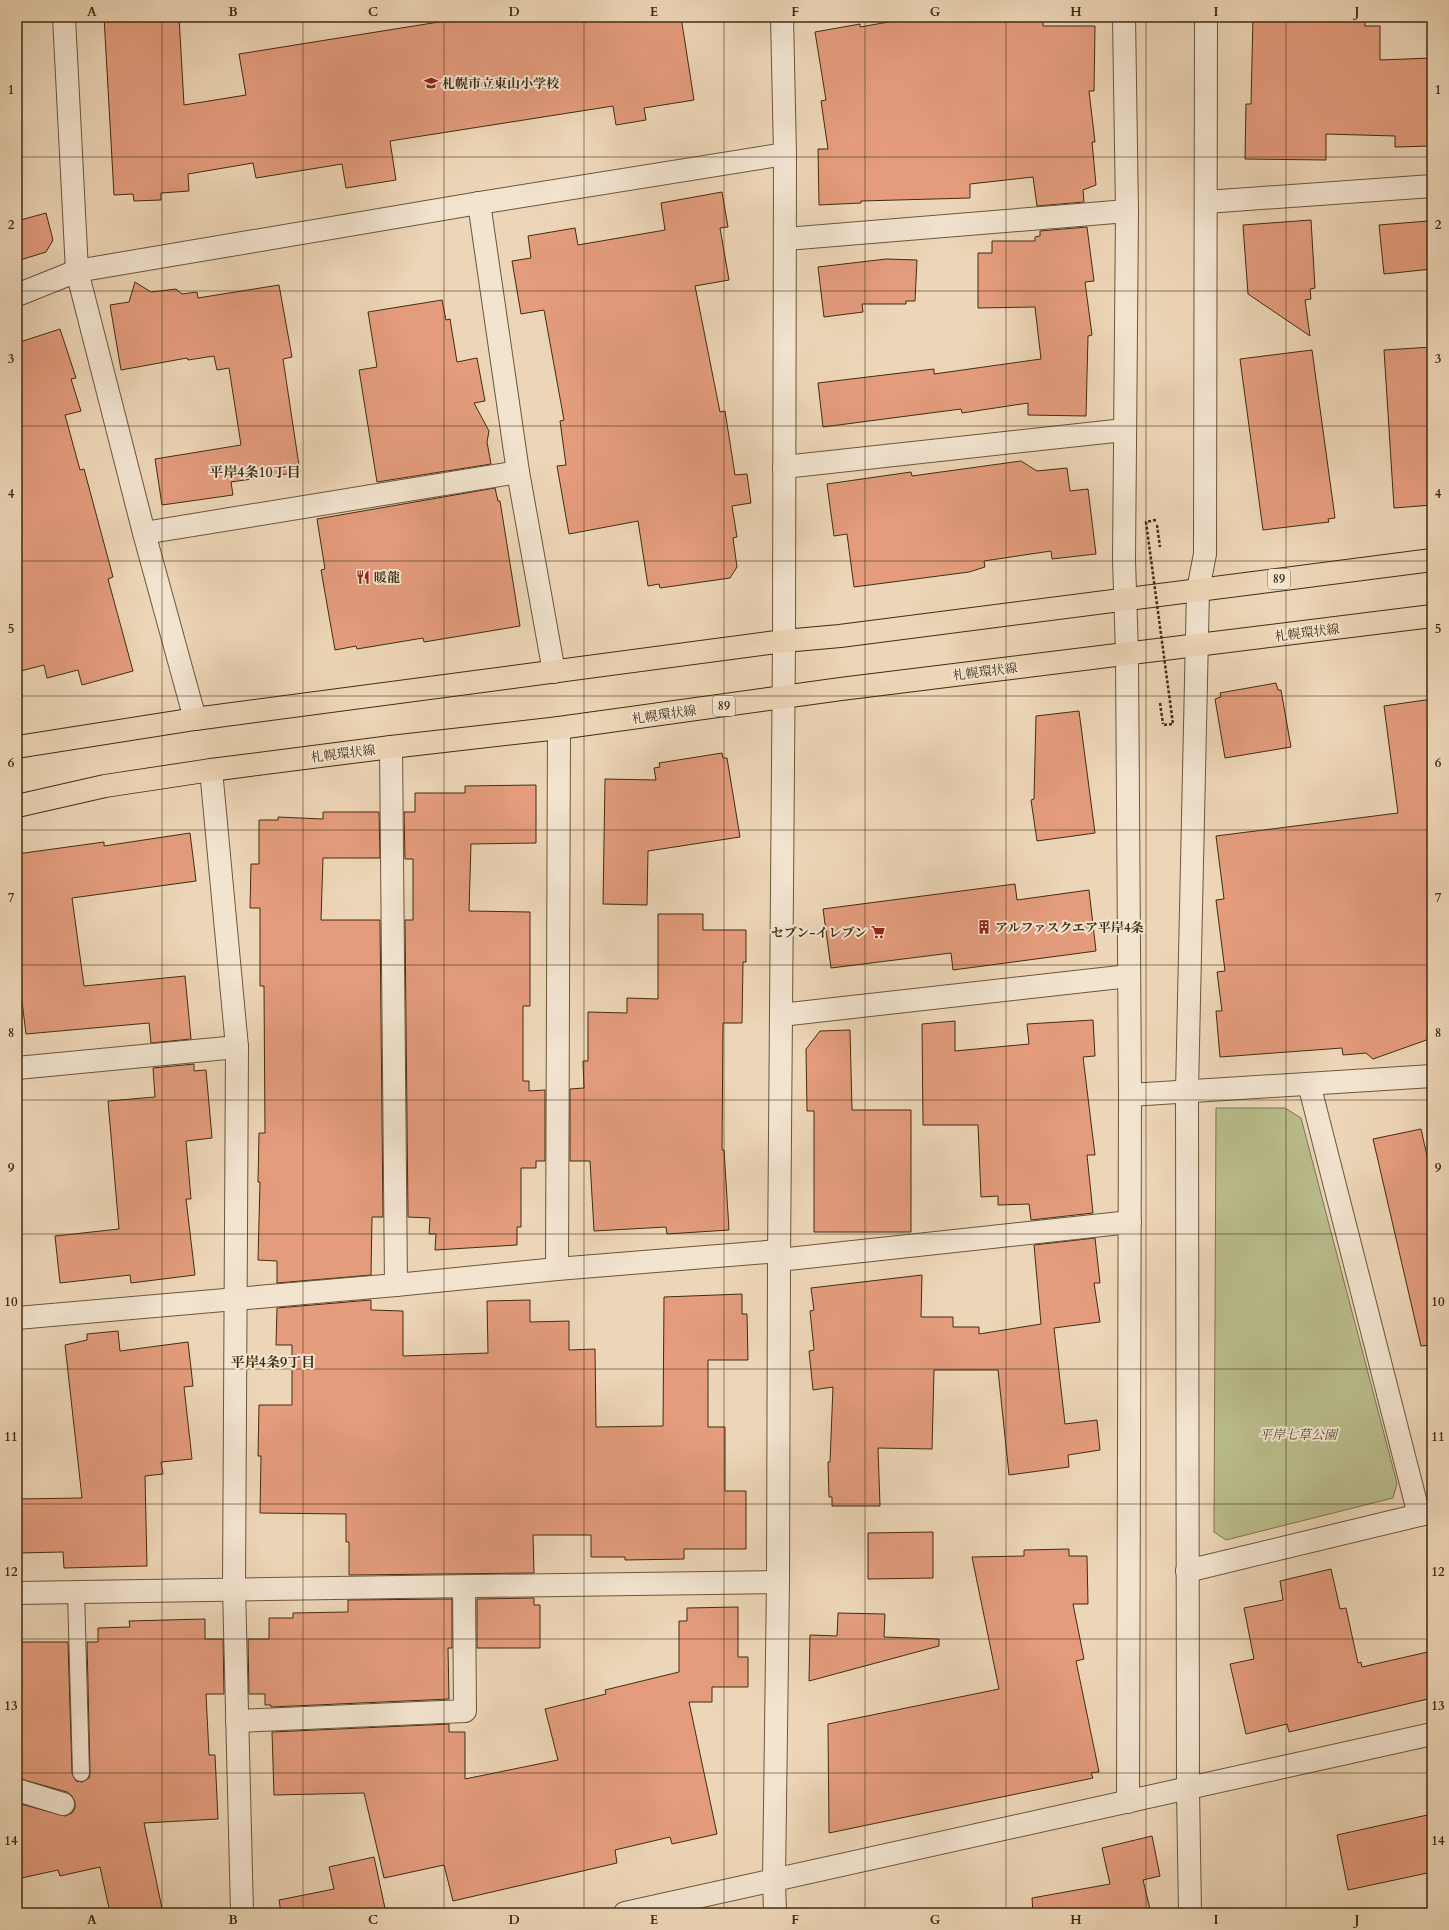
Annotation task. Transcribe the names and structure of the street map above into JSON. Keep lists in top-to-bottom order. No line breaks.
{"streets":{"main road":["89","札幌環状線"]},"districts":["平岸4条10丁目","平岸4条9丁目"],"parks":["平岸七草公園"],"places":{"school or university":["札幌市立東山小学校"],"restaurant":["暖龍"],"building":["アルファスクエア平岸4条"],"supermarket":["セブン-イレブン"]},"grid":{"columns":["A","B","C","D","E","F","G","H","I","J"],"rows":["1","2","3","4","5","6","7","8","9","10","11","12","13","14"]}}
